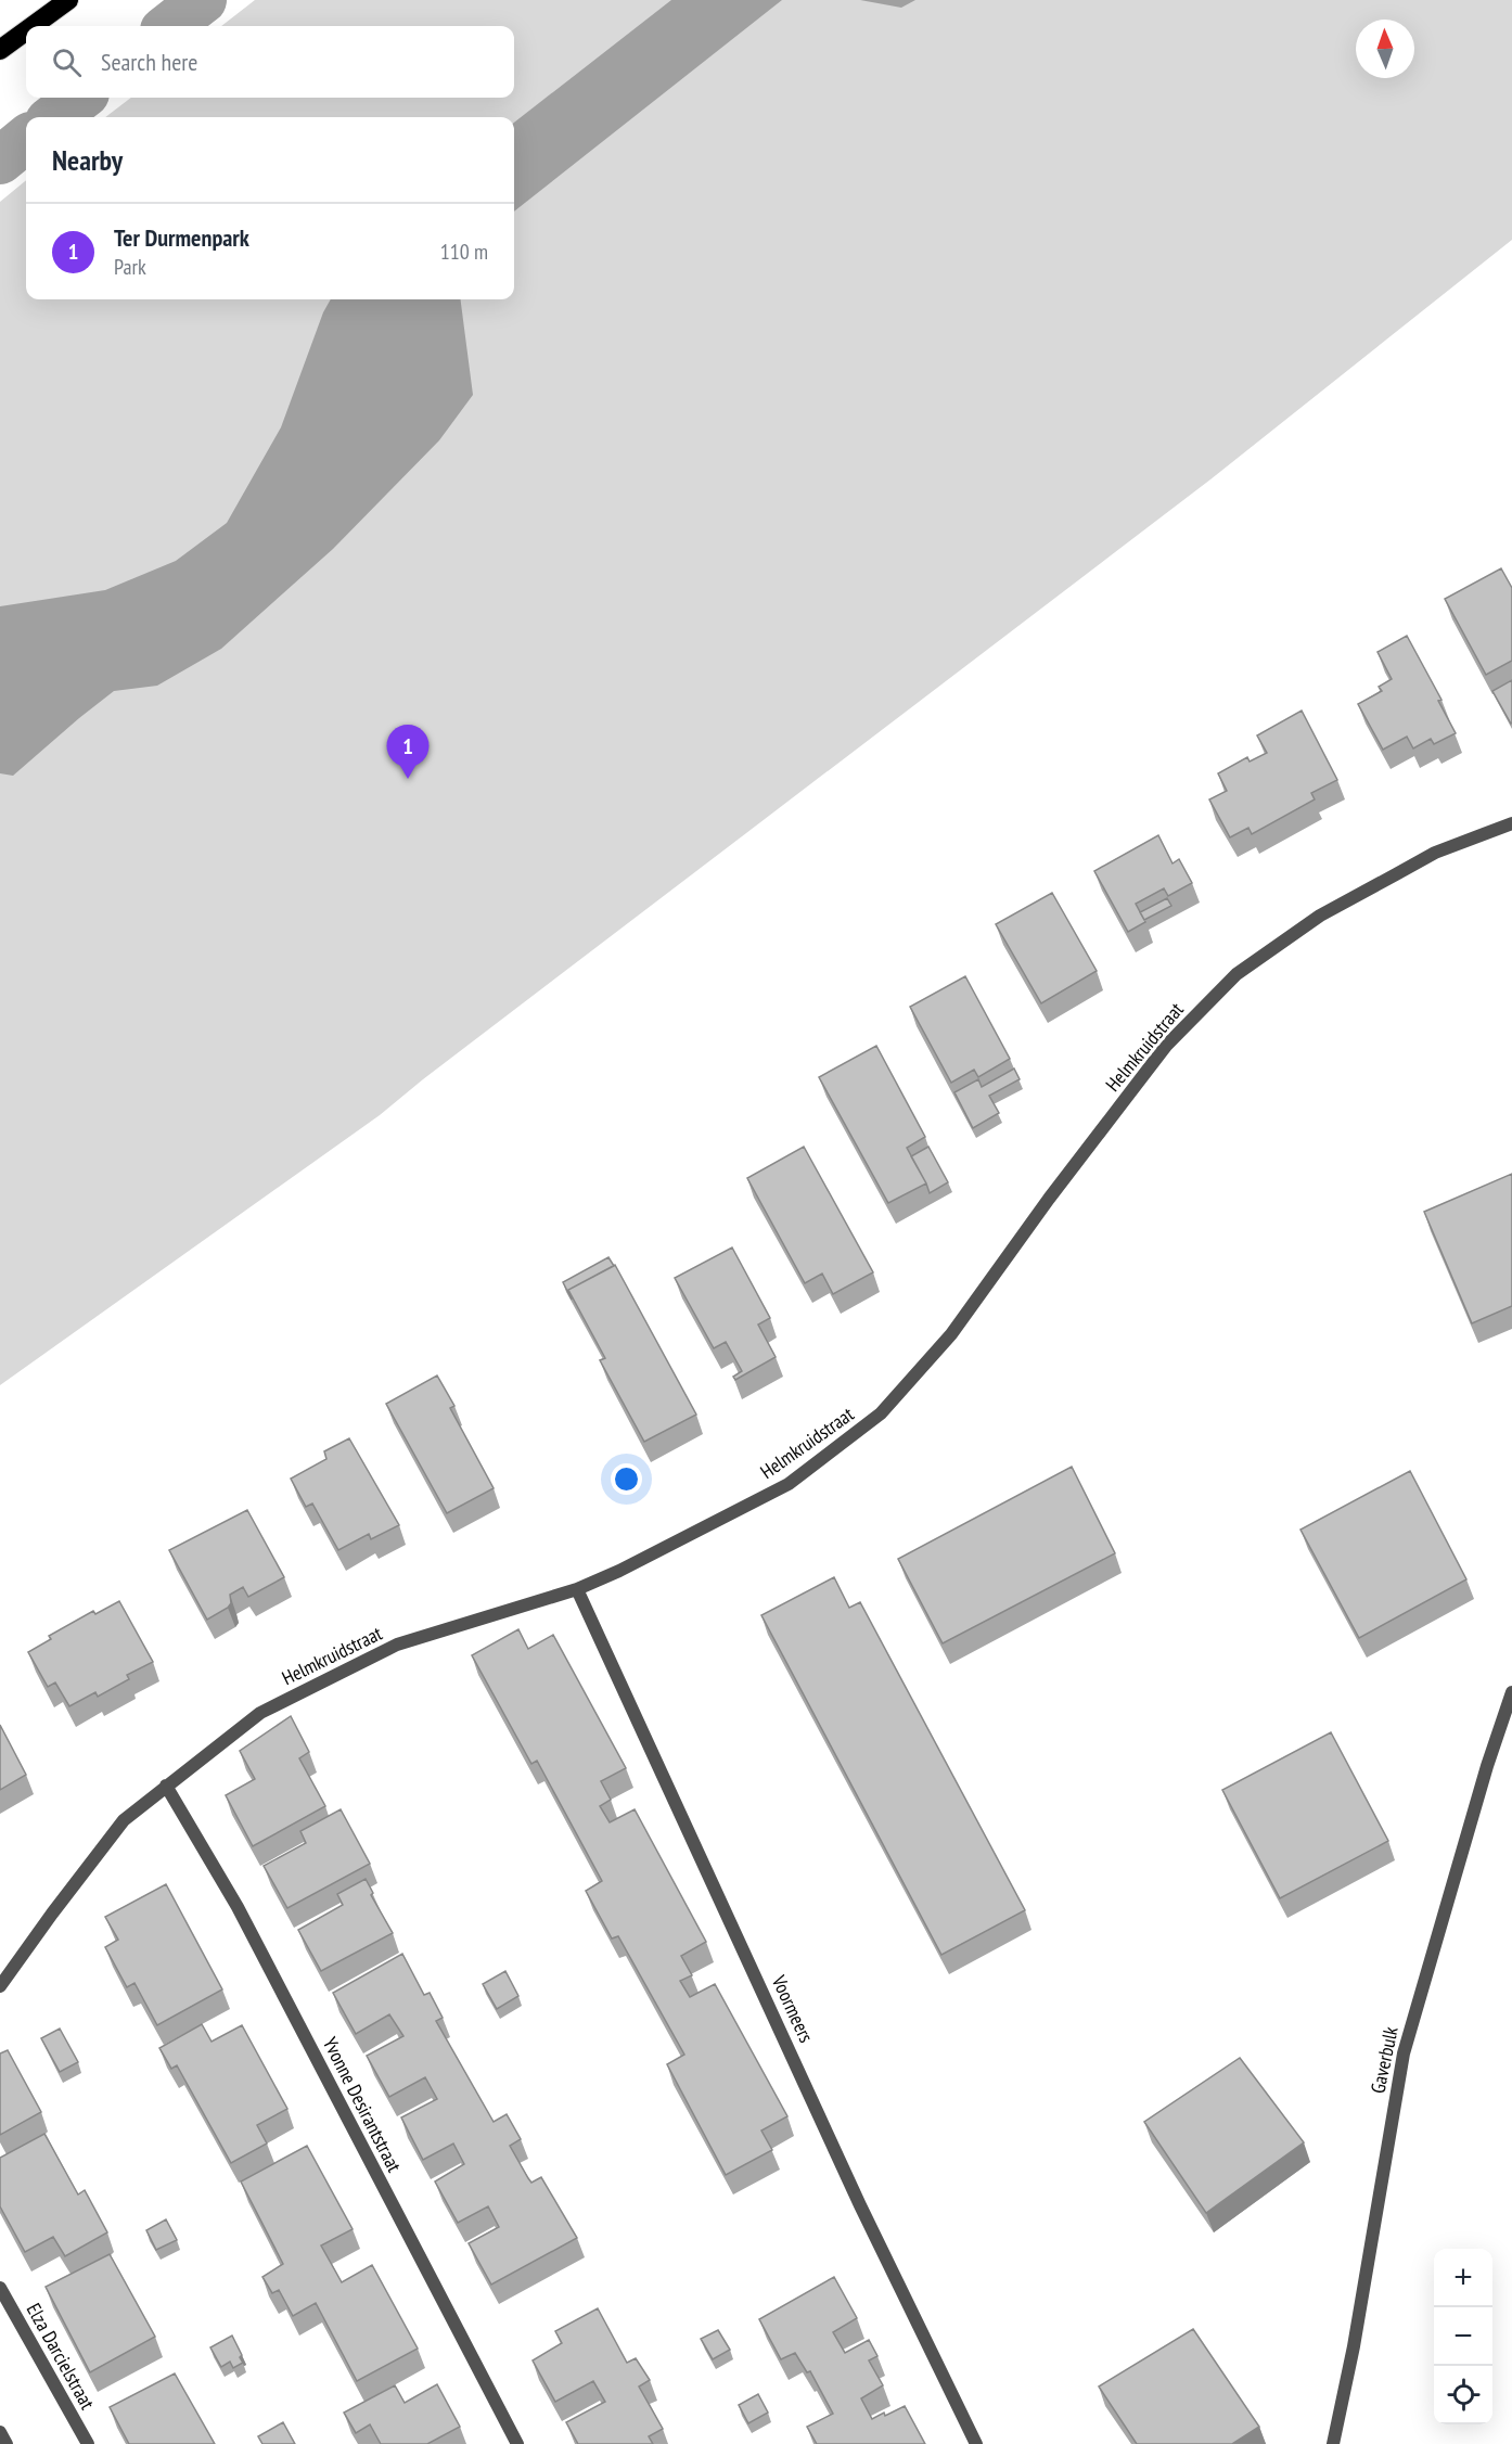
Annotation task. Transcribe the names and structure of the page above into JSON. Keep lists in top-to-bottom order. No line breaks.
{"streets":{"street":["Helmkruidstraat","Voormeers","Gaverbulk","Yvonne Desirantstraat","Elza Darcielstraat"]},"crossings":[["Helmkruidstraat","Voormeers"],["Helmkruidstraat","Yvonne Desirantstraat"]],"north":"top","page":{"search":"Search here","heading":"Nearby","list":[{"mark":"1","name":"Ter Durmenpark","note":"Park","value":"110 m"}],"pins":"1","map_buttons":["+","−"]}}
